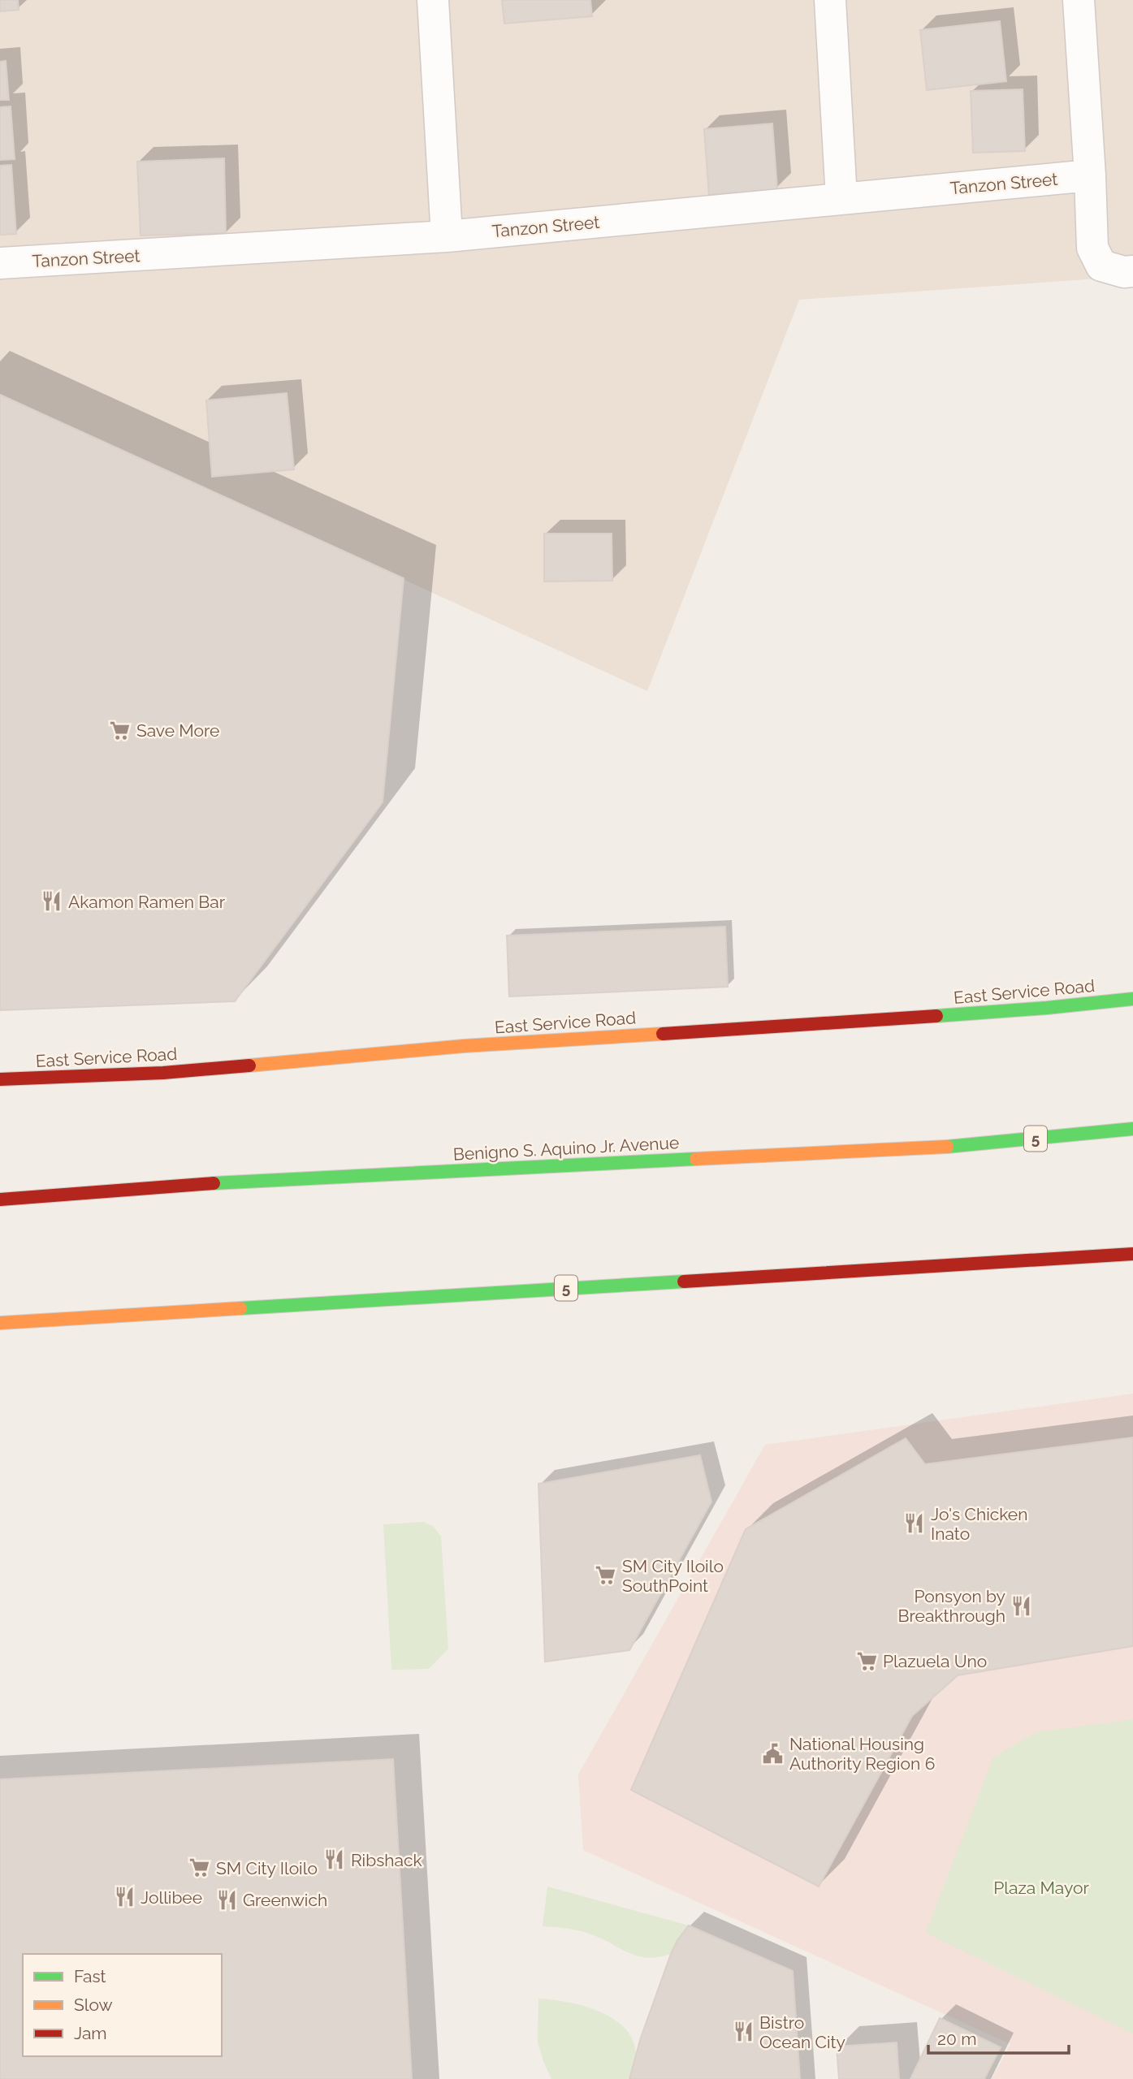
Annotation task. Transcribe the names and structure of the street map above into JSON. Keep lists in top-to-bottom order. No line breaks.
{"streets":{"main road":["East Service Road","5","Benigno S. Aquino Jr. Avenue"],"street":["Tanzon Street"]},"parks":["Plaza Mayor"],"places":{"supermarket":["Save More","SM City Iloilo SouthPoint","Plazuela Uno","SM City Iloilo"],"restaurant":["Akamon Ramen Bar","Jo's Chicken Inato","Ponsyon by Breakthrough","Ribshack","Jollibee","Greenwich","Bistro Ocean City"],"public building":["National Housing Authority Region 6"]},"legend":["Fast","Slow","Jam"],"scale_bar":"20 m"}
